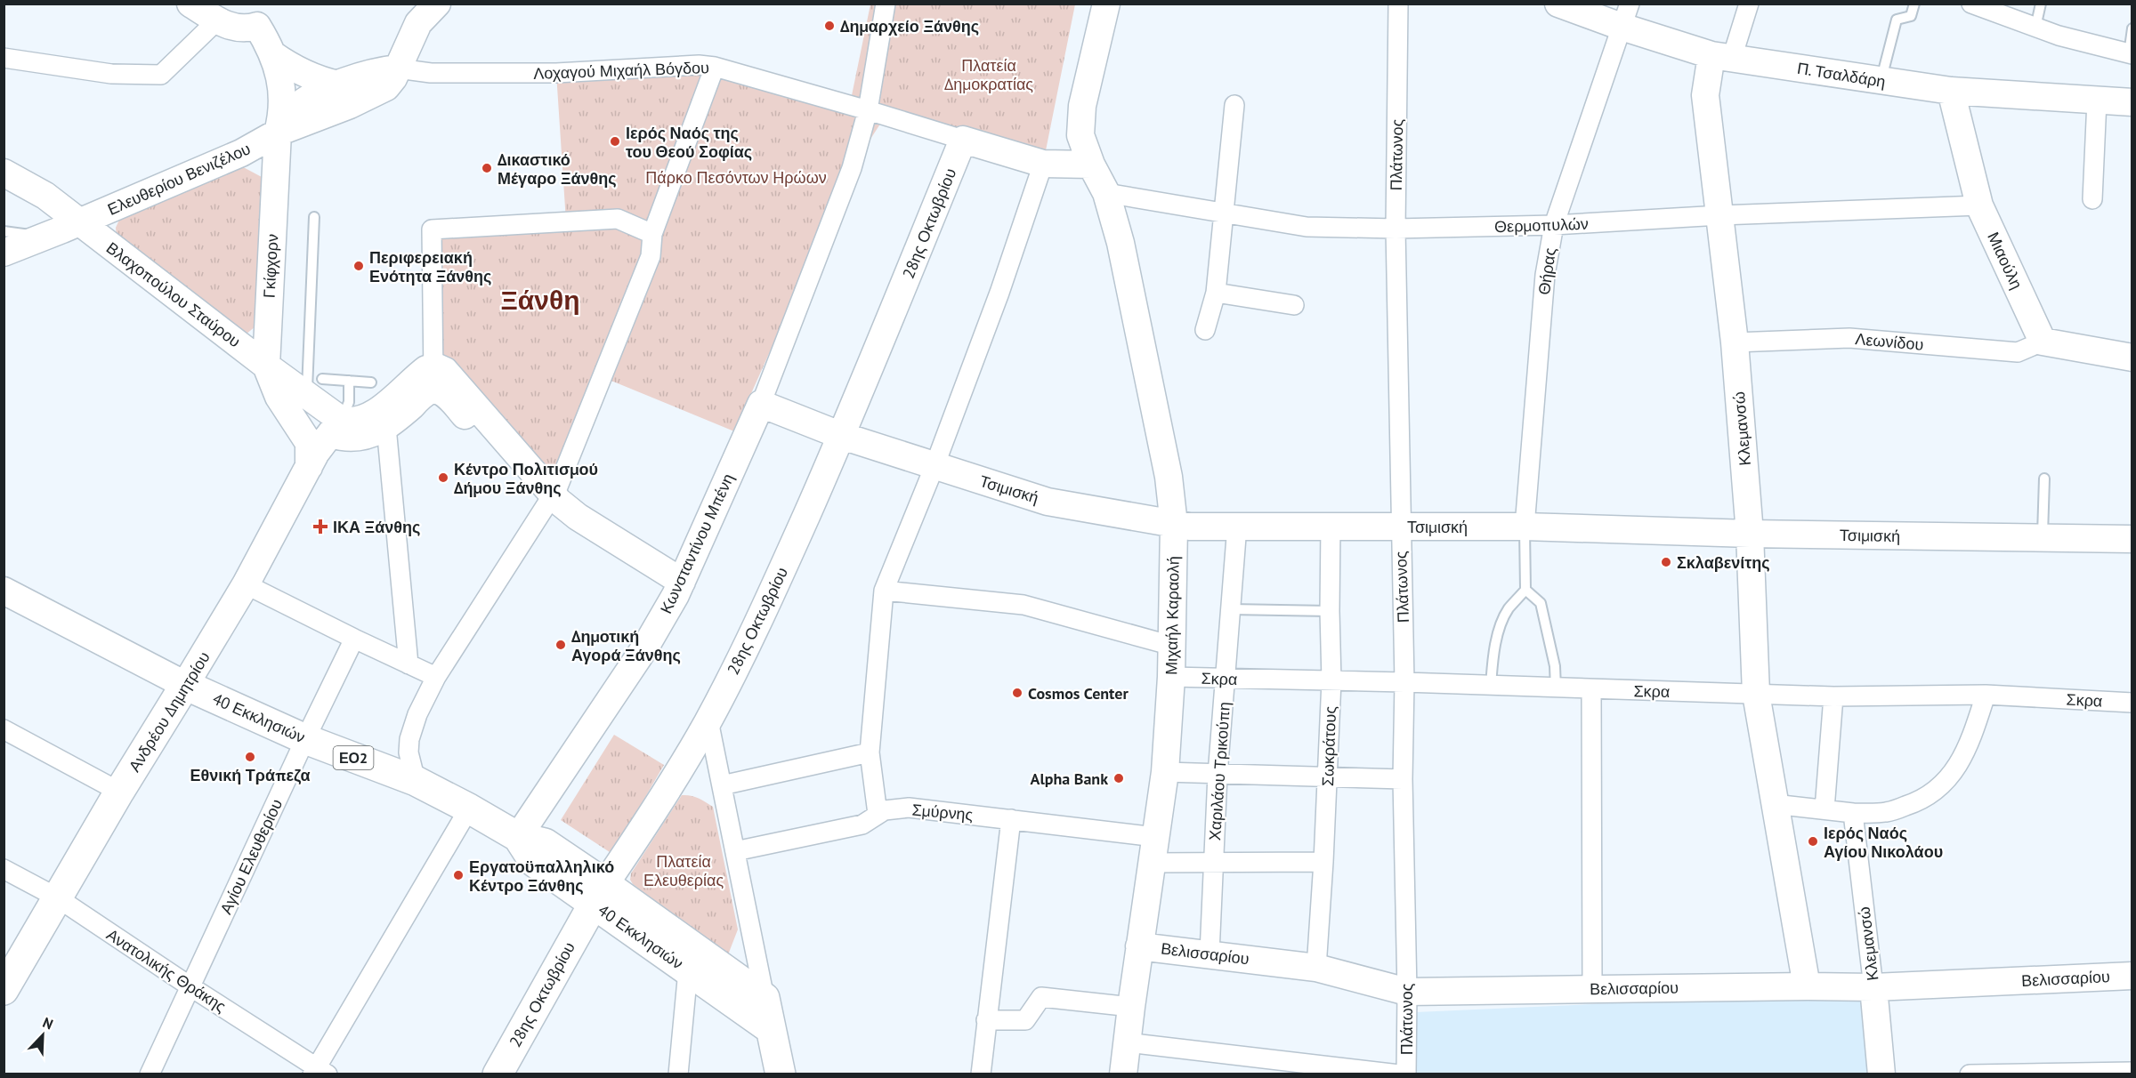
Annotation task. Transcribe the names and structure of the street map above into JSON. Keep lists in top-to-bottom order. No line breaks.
{"streets":{"main road":["28ης Οκτωβρίου","Ανδρέου Δημητρίου","40 Εκκλησιών","ΕΟ2"],"street":["Λοχαγού Μιχαήλ Βόγδου","Π. Τσαλδάρη","Πλάτωνος","Ελευθερίου Βενιζέλου","Θερμοπυλών","Μιαούλη","Γκίφχορν","Θήρας","Βλαχοπούλου Σταύρου","Λεωνίδου","Κλεμανσώ","Τσιμισκή","Κωνσταντίνου Μπένη","Μιχαήλ Καραολή","Σκρα","Σωκράτους","Χαριλάου Τρικούπη","Σμύρνης","Αγίου Ελευθερίου","Βελισσαρίου","Ανατολικής Θράκης"]},"crossings":[["Λοχαγού Μιχαήλ Βόγδου","Ελευθερίου Βενιζέλου"],["Λοχαγού Μιχαήλ Βόγδου","28ης Οκτωβρίου"],["Λοχαγού Μιχαήλ Βόγδου","Γκίφχορν"],["Π. Τσαλδάρη","Μιαούλη"],["Π. Τσαλδάρη","Θήρας"],["Π. Τσαλδάρη","Κλεμανσώ"],["Πλάτωνος","Θερμοπυλών"],["Πλάτωνος","Τσιμισκή"],["Πλάτωνος","Σκρα"],["Πλάτωνος","Βελισσαρίου"],["Ελευθερίου Βενιζέλου","Γκίφχορν"],["Ελευθερίου Βενιζέλου","Βλαχοπούλου Σταύρου"],["28ης Οκτωβρίου","Τσιμισκή"],["28ης Οκτωβρίου","40 Εκκλησιών"],["Θερμοπυλών","Μιαούλη"],["Θερμοπυλών","Θήρας"],["Θερμοπυλών","Κλεμανσώ"],["Θερμοπυλών","Μιχαήλ Καραολή"],["Μιαούλη","Λεωνίδου"],["Γκίφχορν","Βλαχοπούλου Σταύρου"],["Θήρας","Τσιμισκή"],["Βλαχοπούλου Σταύρου","Ανδρέου Δημητρίου"],["Λεωνίδου","Κλεμανσώ"],["Κλεμανσώ","Τσιμισκή"],["Κλεμανσώ","Σκρα"],["Κλεμανσώ","Βελισσαρίου"],["Τσιμισκή","Κωνσταντίνου Μπένη"],["Τσιμισκή","Μιχαήλ Καραολή"],["Τσιμισκή","Σωκράτους"],["Τσιμισκή","Χαριλάου Τρικούπη"],["Κωνσταντίνου Μπένη","40 Εκκλησιών"],["Μιχαήλ Καραολή","Σκρα"],["Μιχαήλ Καραολή","Σμύρνης"],["Μιχαήλ Καραολή","Βελισσαρίου"],["Σκρα","Σωκράτους"],["Σκρα","Χαριλάου Τρικούπη"],["Ανδρέου Δημητρίου","40 Εκκλησιών"],["Ανδρέου Δημητρίου","Ανατολικής Θράκης"],["40 Εκκλησιών","Αγίου Ελευθερίου"],["Σωκράτους","Σμύρνης"],["Σωκράτους","Βελισσαρίου"],["Χαριλάου Τρικούπη","Σμύρνης"],["Χαριλάου Τρικούπη","Βελισσαρίου"],["Αγίου Ελευθερίου","Ανατολικής Θράκης"]],"districts":["Ξάνθη"],"parks":["Πλατεία Δημοκρατίας","Πάρκο Πεσόντων Ηρώων","Πλατεία Ελευθερίας"],"places":{"other":["Δημαρχείο Ξάνθης","Ιερός Ναός της του Θεού Σοφίας","Δικαστικό Μέγαρο Ξάνθης","Περιφερειακή Ενότητα Ξάνθης","Κέντρο Πολιτισμού Δήμου Ξάνθης","Σκλαβενίτης","Δημοτική Αγορά Ξάνθης","Cosmos Center","Εθνική Τράπεζα","Alpha Bank","Ιερός Ναός Αγίου Νικολάου","Εργατοϋπαλληλικό Κέντρο Ξάνθης"],"health":["ΙΚΑ Ξάνθης"]},"north":"top right"}
